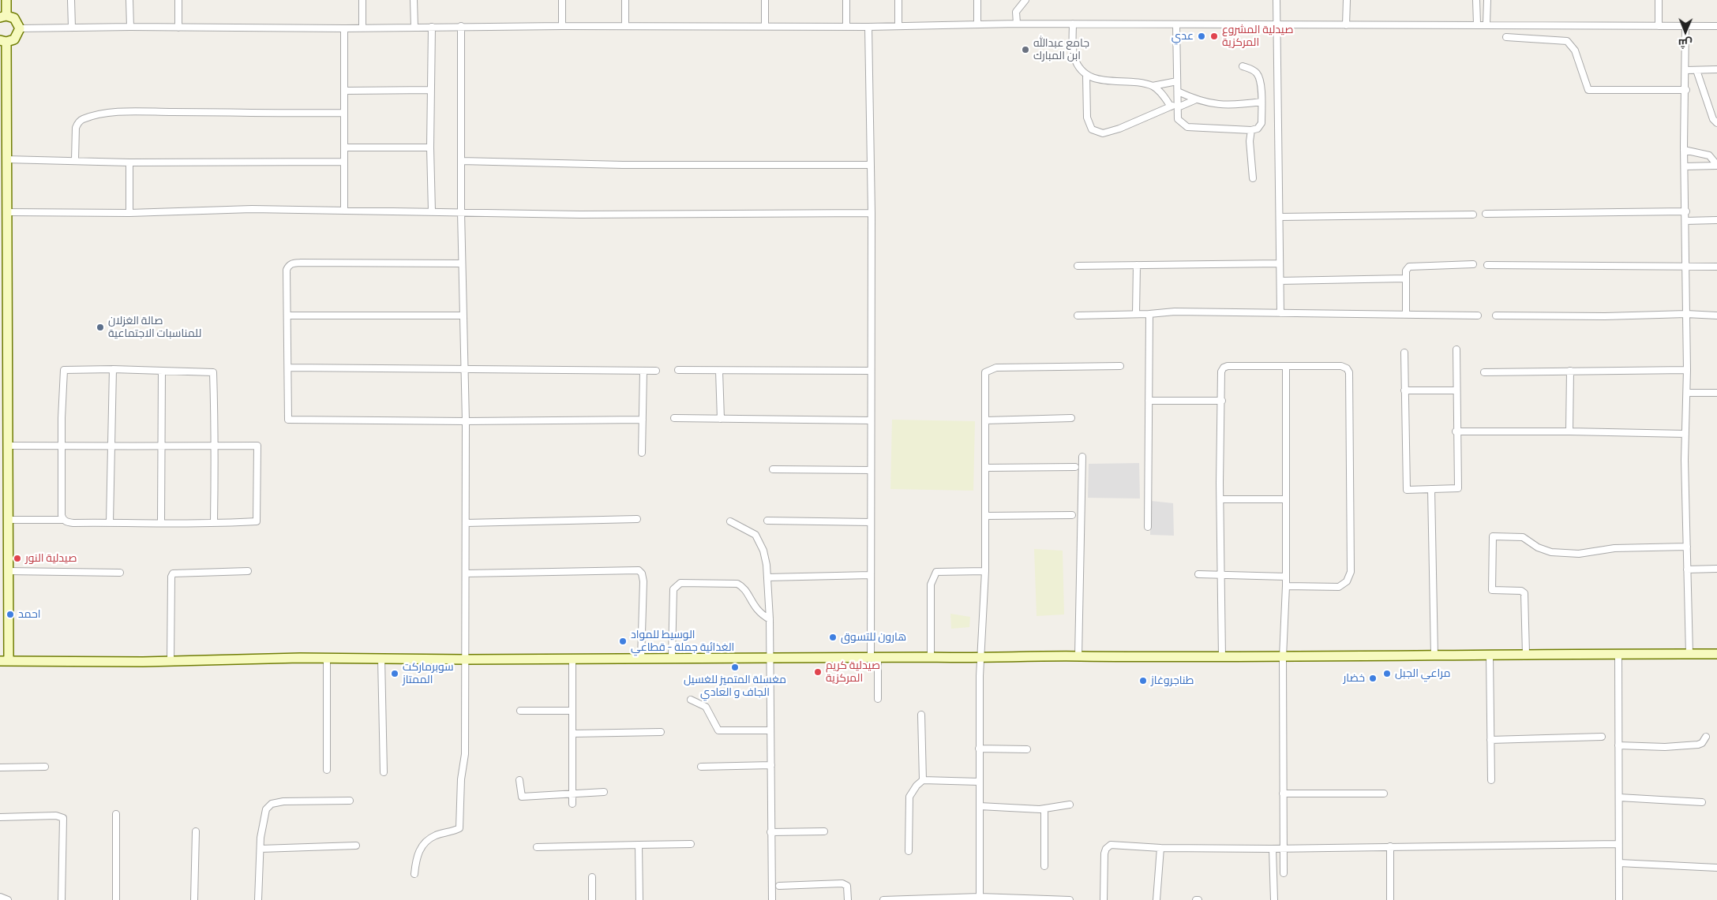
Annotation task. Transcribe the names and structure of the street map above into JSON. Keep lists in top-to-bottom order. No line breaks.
{"places":["عدي","صيدلية المشروع المركزية","جامع عبدالله ابن المبارك","صالة الغزلان للمناسبات الاجتماعية","صيدلية النور","احمد","هارون للتسوق","الوسيط للمواد الغذائية جملة - قطاعي","مغسلة المتميز للغسيل الجاف و العادي","صيدلية كريم المركزية","سوبرماركت الممتاز","مراعي الجبل","خضار","طناجروغاز"],"north":"bottom"}
